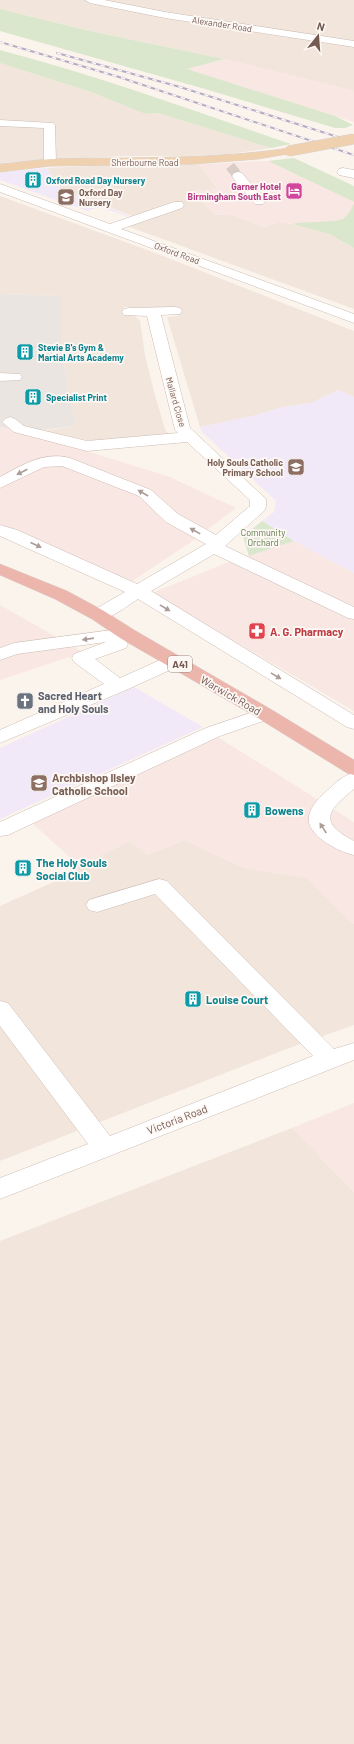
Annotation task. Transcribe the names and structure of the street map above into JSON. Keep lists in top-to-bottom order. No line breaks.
{"streets":{"highway":["A41","Warwick Road"],"main road":["Sherbourne Road"],"street":["Alexander Road","Oxford Road","Mallard Close","Victoria Road"]},"crossings":[["Mallard Close","Warwick Road"]],"parks":["Community Orchard"],"places":{"building":["Oxford Road Day Nursery","Stevie B's Gym & Martial Arts Academy","Specialist Print","Bowens","The Holy Souls Social Club","Louise Court"],"hotel":["Garner Hotel Birmingham South East"],"school or university":["Oxford Day Nursery","Holy Souls Catholic Primary School","Archbishop Ilsley Catholic School"],"pharmacy":["A. G. Pharmacy"],"church":["Sacred Heart and Holy Souls"]},"north":"top"}
